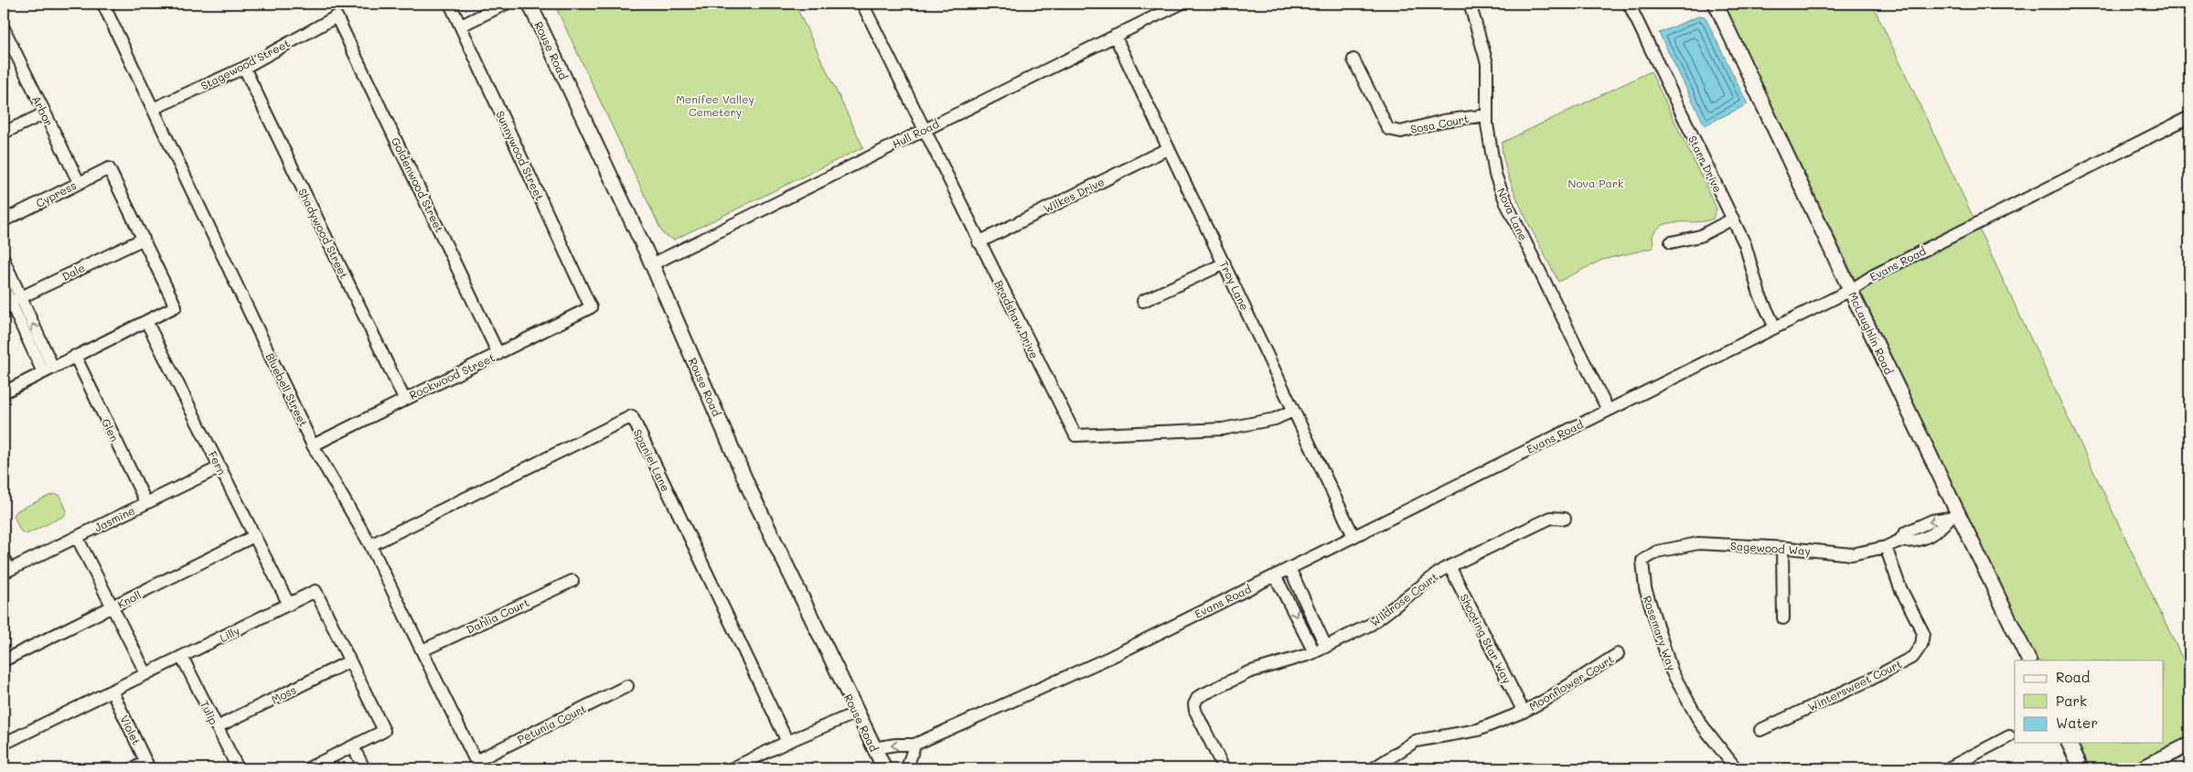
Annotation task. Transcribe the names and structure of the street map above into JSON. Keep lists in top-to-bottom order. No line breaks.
{"streets":{"street":["Rouse Road","Stagewood Street","Arbor","Sosa Court","Hull Road","Sunnywood Street","Starr Drive","Goldenwood Street","Cypress","Wilkes Drive","Nova Lane","Shadywood Street","Evans Road","Dale","Troy Lane","Bradshaw Drive","McLaughlin Road","Rockwood Street","Bluebell Street","Glen","Spaniel Lane","Fern","Jasmine","Sagewood Way","Knoll","Wildrose Court","Dahlia Court","Rosemary Way","Lilly","Shooting Star Way","Moonflower Court","Wintersweet Court","Moss","Tulip","Petunia Court","Violet"]},"crossings":[["Rouse Road","Hull Road"],["Rouse Road","Evans Road"],["Stagewood Street","Goldenwood Street"],["Stagewood Street","Shadywood Street"],["Stagewood Street","Bluebell Street"],["Arbor","Cypress"],["Sosa Court","Nova Lane"],["Hull Road","Troy Lane"],["Hull Road","Bradshaw Drive"],["Sunnywood Street","Rockwood Street"],["Starr Drive","Evans Road"],["Goldenwood Street","Rockwood Street"],["Cypress","Dale"],["Wilkes Drive","Troy Lane"],["Wilkes Drive","Bradshaw Drive"],["Nova Lane","Evans Road"],["Shadywood Street","Rockwood Street"],["Evans Road","Troy Lane"],["Evans Road","McLaughlin Road"],["Troy Lane","Bradshaw Drive"],["McLaughlin Road","Sagewood Way"],["Rockwood Street","Bluebell Street"],["Bluebell Street","Spaniel Lane"],["Bluebell Street","Dahlia Court"],["Bluebell Street","Petunia Court"],["Glen","Jasmine"],["Fern","Jasmine"],["Fern","Knoll"],["Fern","Lilly"],["Sagewood Way","Rosemary Way"],["Sagewood Way","Wintersweet Court"],["Wildrose Court","Shooting Star Way"],["Lilly","Moss"],["Lilly","Tulip"],["Lilly","Violet"],["Shooting Star Way","Moonflower Court"],["Moss","Tulip"]],"parks":["Menifee Valley Cemetery","Nova Park"],"legend":["Road","Park","Water"]}
